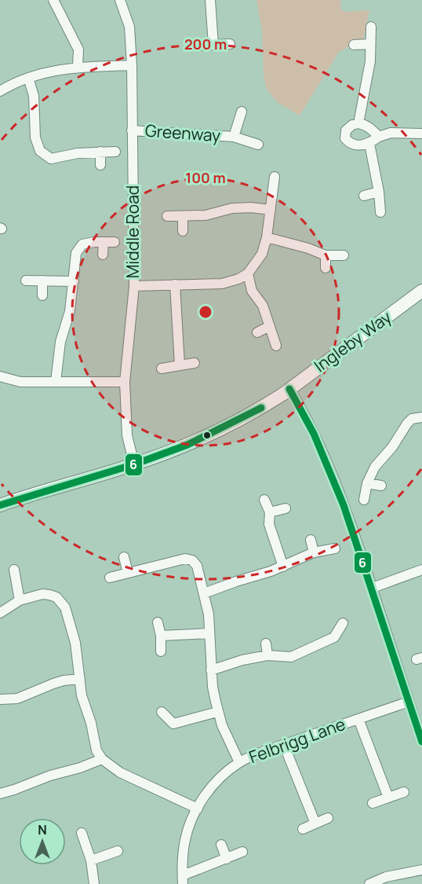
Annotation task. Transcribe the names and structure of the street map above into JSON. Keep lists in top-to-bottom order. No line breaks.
{"streets":{"street":["Greenway","Middle Road","Ingleby Way","Felbrigg Lane"]},"crossings":[["Greenway","Middle Road"],["Middle Road","Ingleby Way"]],"lines":["transit line 6"],"north":"top","rings":["200 m","100 m"]}
